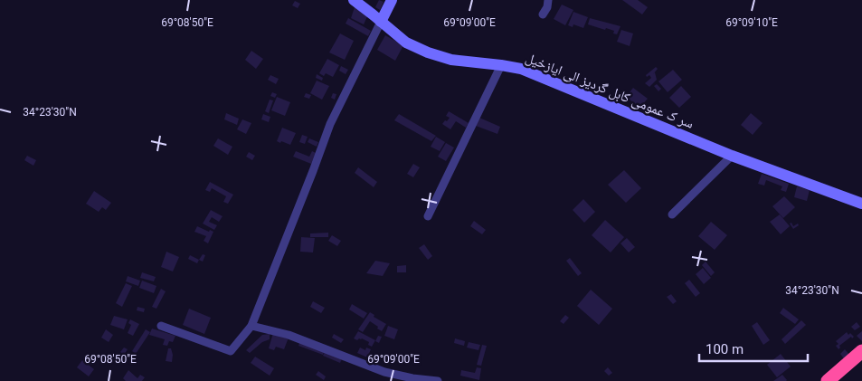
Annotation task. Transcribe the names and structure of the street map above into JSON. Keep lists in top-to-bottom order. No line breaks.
{"streets":{"main road":["سر ک عمومی کابل گردیز الی ایازخیل"]},"scale_bar":"100 m","coordinates":["69°08'50\"E","69°09'00\"E","69°09'10\"E","34°23'30\"N"]}
